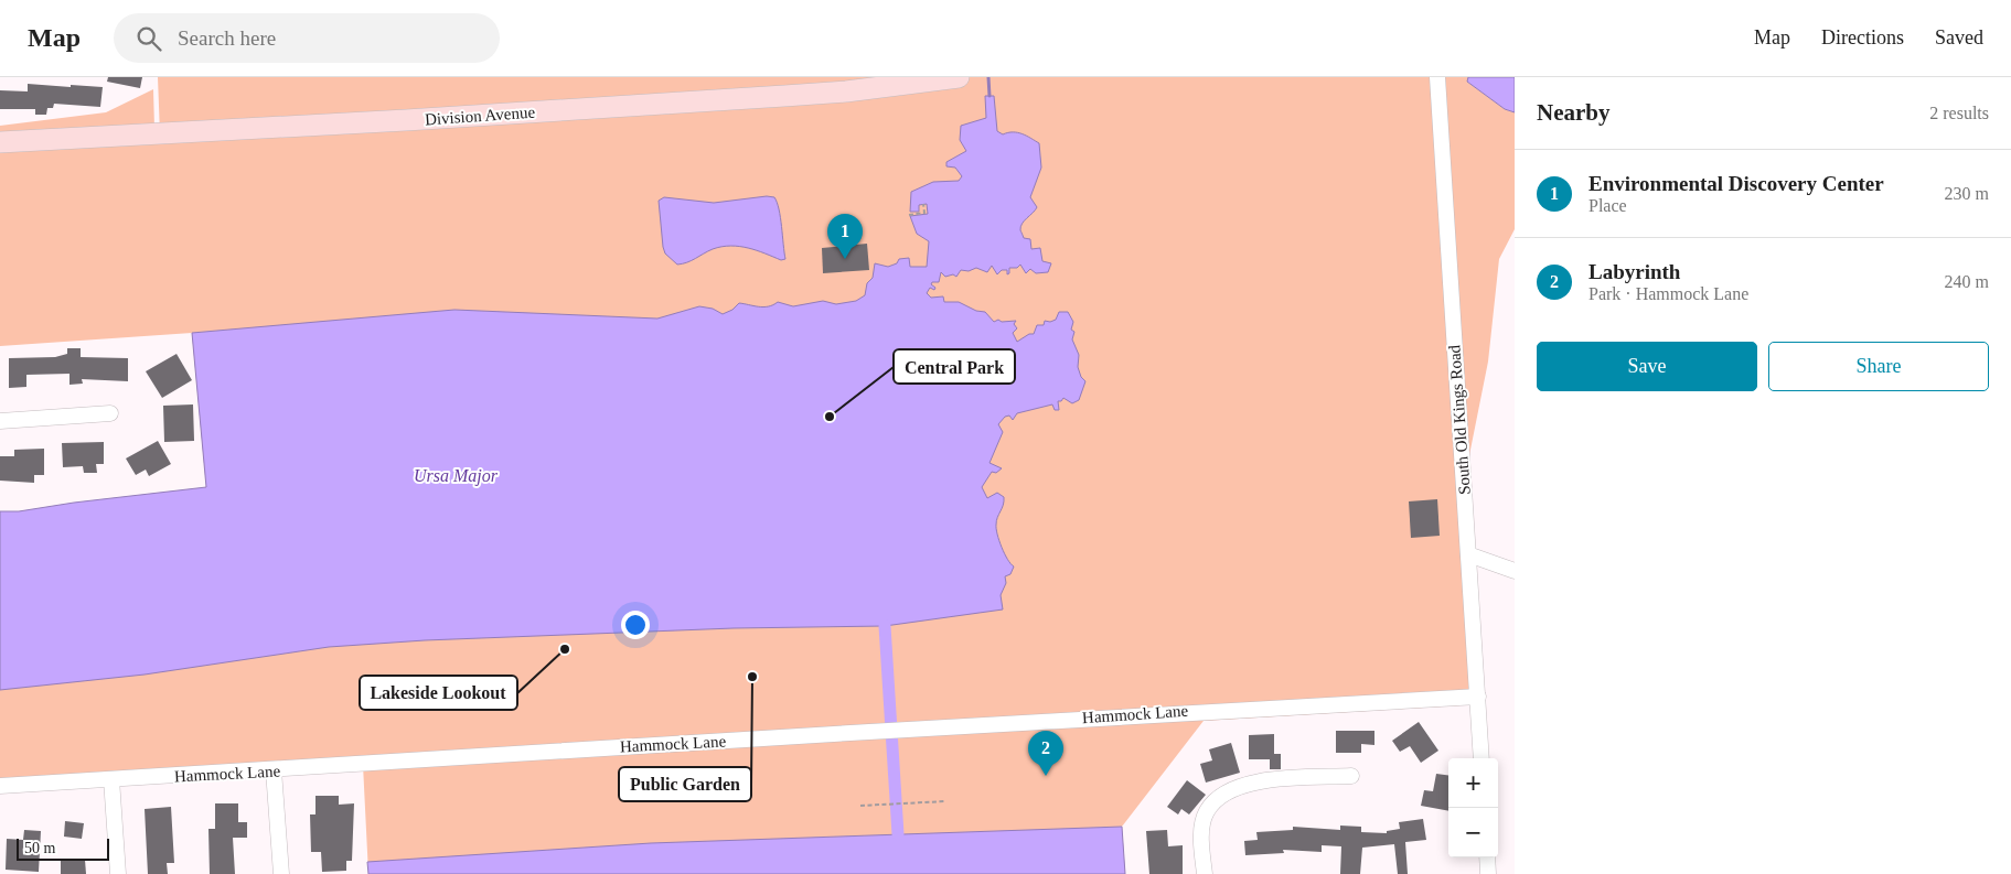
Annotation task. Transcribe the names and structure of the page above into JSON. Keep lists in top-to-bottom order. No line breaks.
{"streets":{"street":["Division Avenue","South Old Kings Road","Hammock Lane"]},"crossings":[["South Old Kings Road","Hammock Lane"]],"water":["Ursa Major"],"places":["Central Park","Lakeside Lookout","Public Garden"],"scale_bar":"50 m","page":{"header":"Map","search":"Search here","nav":["Map","Directions","Saved"],"heading":["Nearby","2 results"],"list":[{"mark":"1","name":"Environmental Discovery Center","note":"Place","value":"230 m"},{"mark":"2","name":"Labyrinth","note":"Park · Hammock Lane","value":"240 m"}],"pins":["1","2"],"buttons":["Save","Share"],"map_buttons":["+","−"],"scale":"50 m"}}
